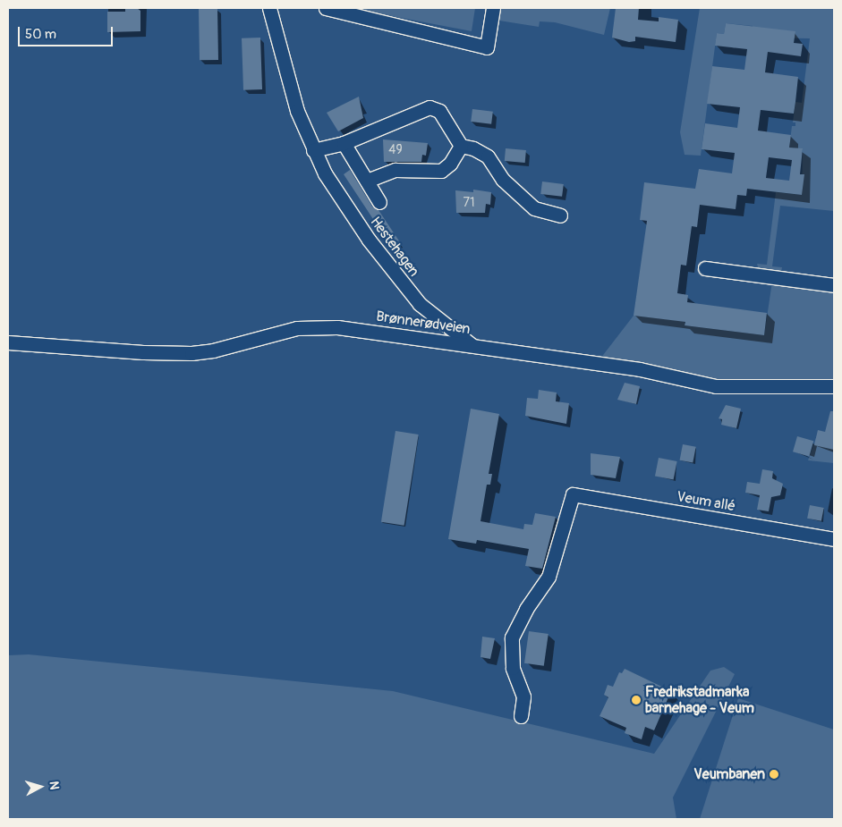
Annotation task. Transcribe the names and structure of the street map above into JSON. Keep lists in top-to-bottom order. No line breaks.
{"streets":{"street":["Hestehagen","Brønnerødveien","Veum allé"]},"crossings":[["Hestehagen","Brønnerødveien"]],"places":["Fredrikstadmarka barnehage - Veum","Veumbanen"],"house_numbers":["49","71"],"scale_bar":"50 m","north":"right"}
